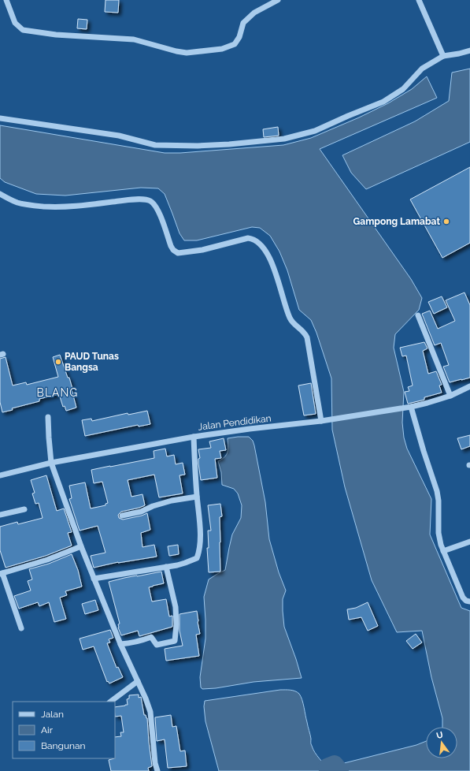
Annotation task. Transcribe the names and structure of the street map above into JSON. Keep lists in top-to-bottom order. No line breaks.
{"streets":{"street":["Jalan Pendidikan"]},"districts":["BLANG"],"places":["Gampong Lamabat","PAUD Tunas Bangsa"],"legend":["Jalan","Air","Bangunan"],"north":"top"}
